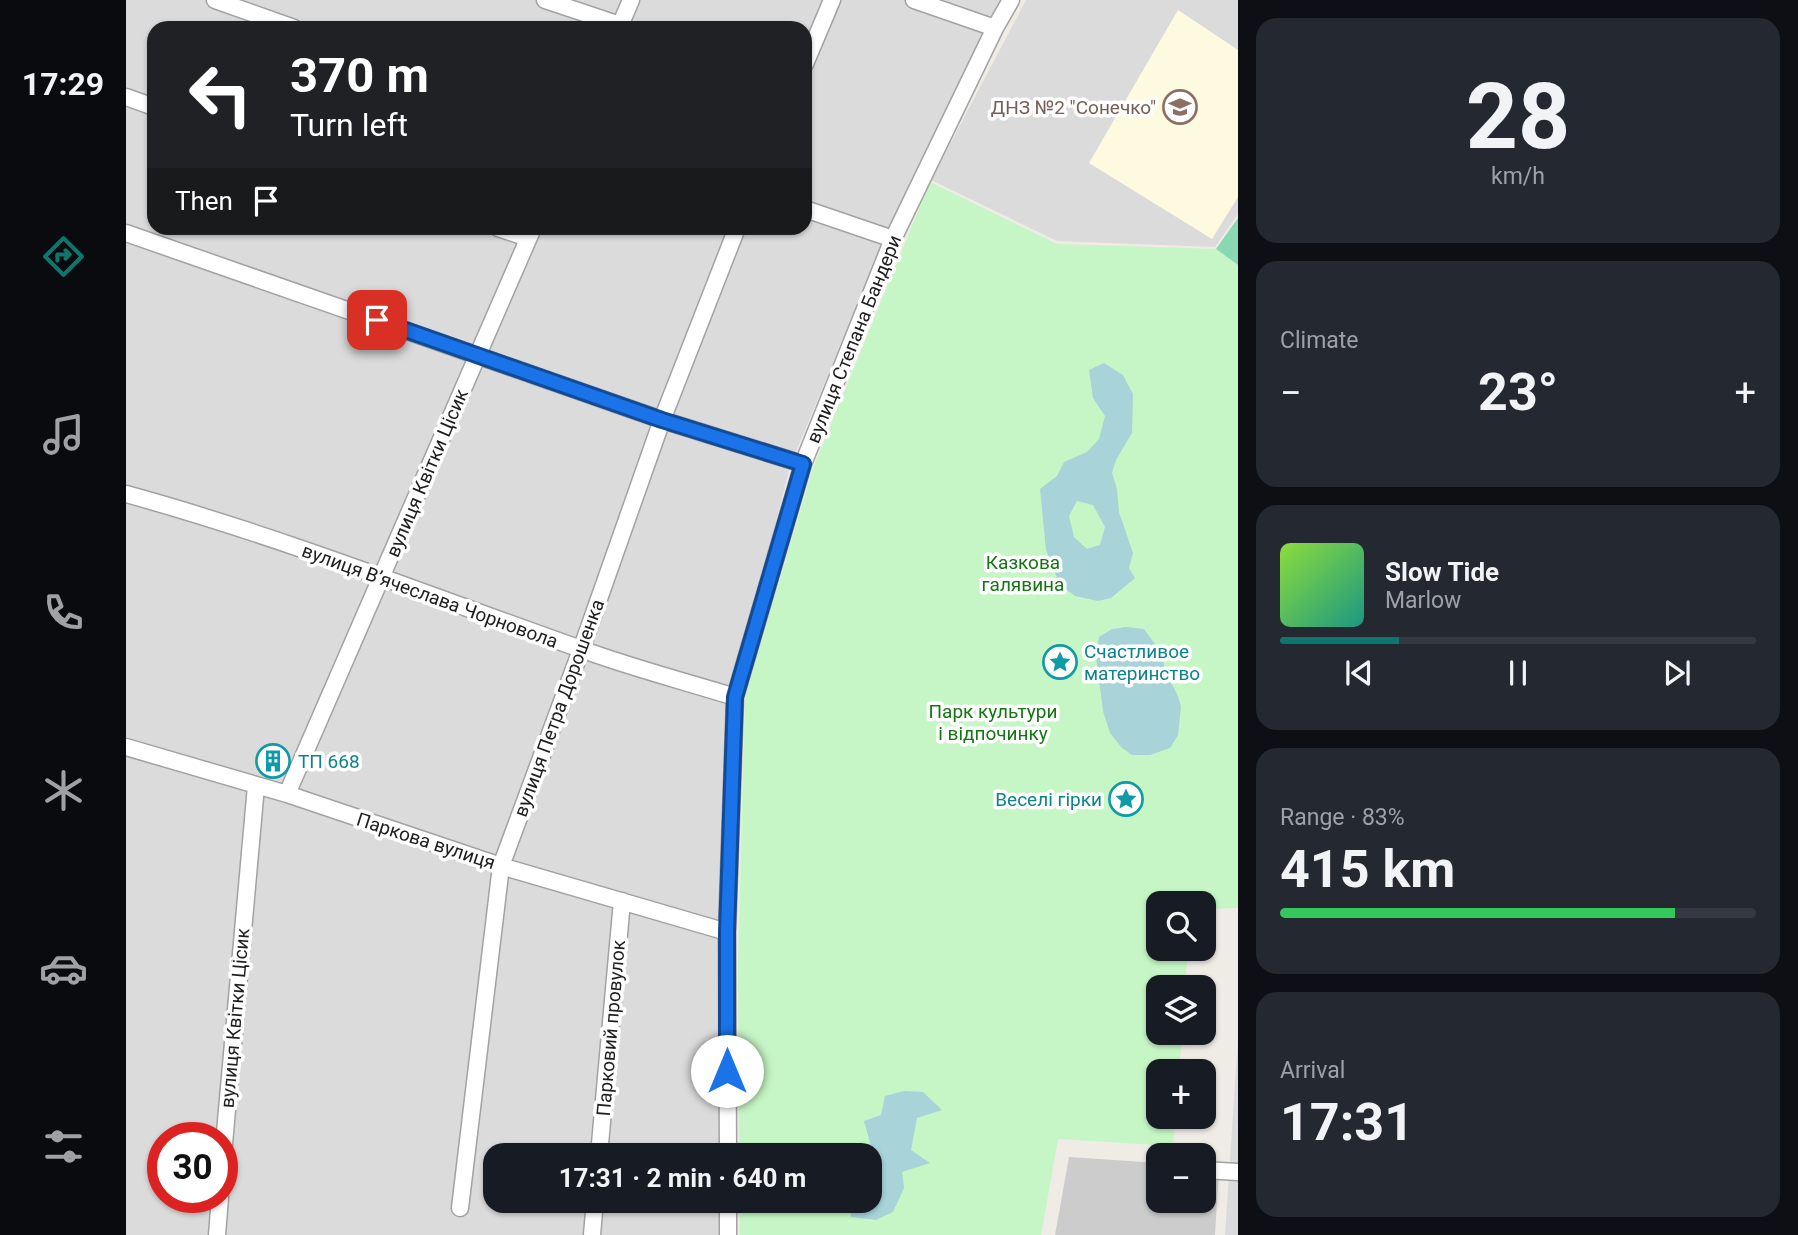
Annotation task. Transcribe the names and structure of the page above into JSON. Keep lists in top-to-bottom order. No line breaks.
{"streets":{"street":["вулиця Степана Бандери","вулиця Квітки Цісик","вулиця Вʼячеслава Чорновола","вулиця Петра Дорошенка","Паркова вулиця","Парковий провулок"]},"crossings":[["вулиця Степана Бандери","вулиця Вʼячеслава Чорновола"],["вулиця Степана Бандери","Паркова вулиця"],["вулиця Квітки Цісик","вулиця Вʼячеслава Чорновола"],["вулиця Квітки Цісик","Паркова вулиця"],["вулиця Вʼячеслава Чорновола","вулиця Петра Дорошенка"],["вулиця Петра Дорошенка","Паркова вулиця"],["Паркова вулиця","Парковий провулок"]],"parks":["Казкова галявина","Парк культури і відпочинку"],"places":{"school or university":["ДНЗ №2 \"Сонечко\""],"place":["Счастливое материнство","Веселі гірки"],"building":["ТП 668"]},"page":{"tabs":"17:29","tile":[["28","km/h"],"Climate",["Range · 83%","415 km"],["Arrival","17:31"]],"turn":["370 m","Turn left"],"then":"Then","heat":["−","23°","+"],"song":["Slow Tide","Marlow"],"map_buttons":["+","−"],"limit":"30","trip":"17:31 · 2 min · 640 m"}}
